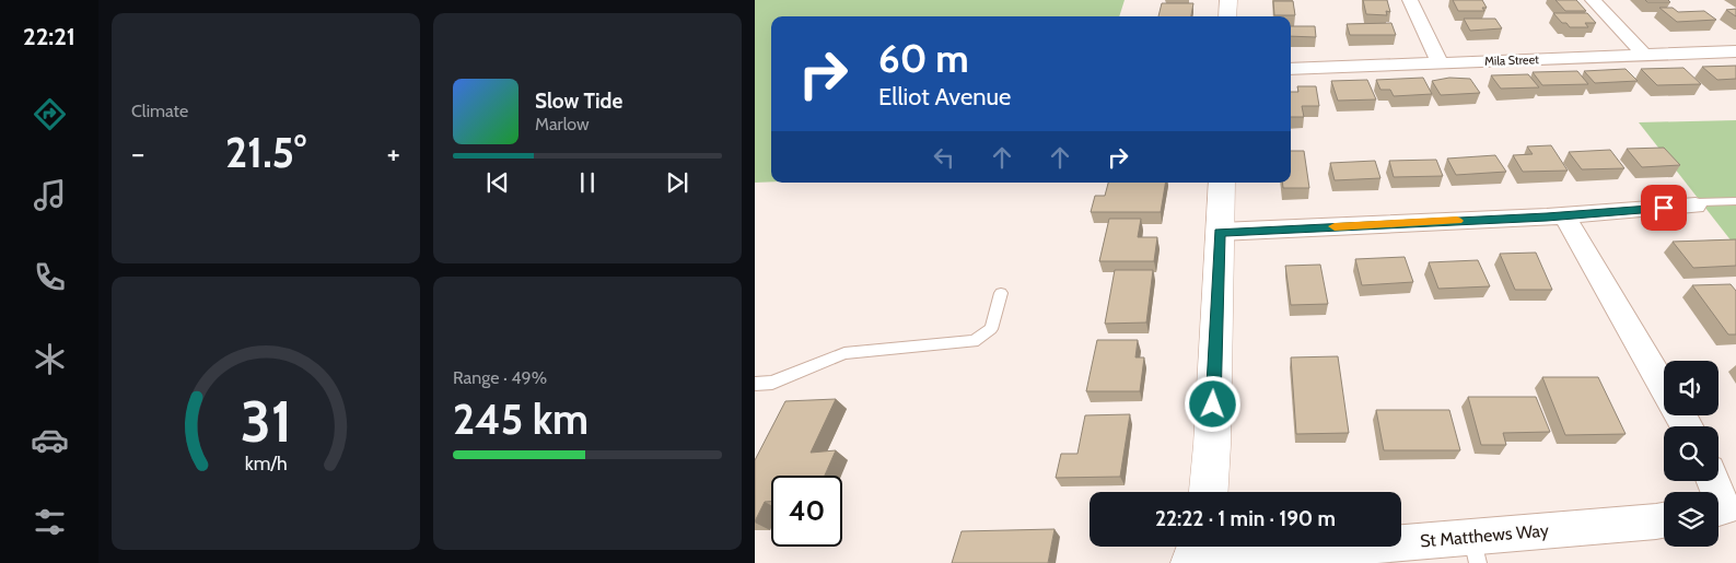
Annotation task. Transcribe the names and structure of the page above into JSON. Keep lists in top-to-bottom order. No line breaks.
{"streets":{"street":["Mila Street","St Matthews Way"]},"page":{"tabs":"22:21","tile":["Climate",["Range · 49%","245 km"]],"turn":["60 m","Elliot Avenue"],"song":["Slow Tide","Marlow"],"heat":["−","21.5°","+"],"limit":"40","trip":"22:22 · 1 min · 190 m","gauge":["31","km/h"]}}
